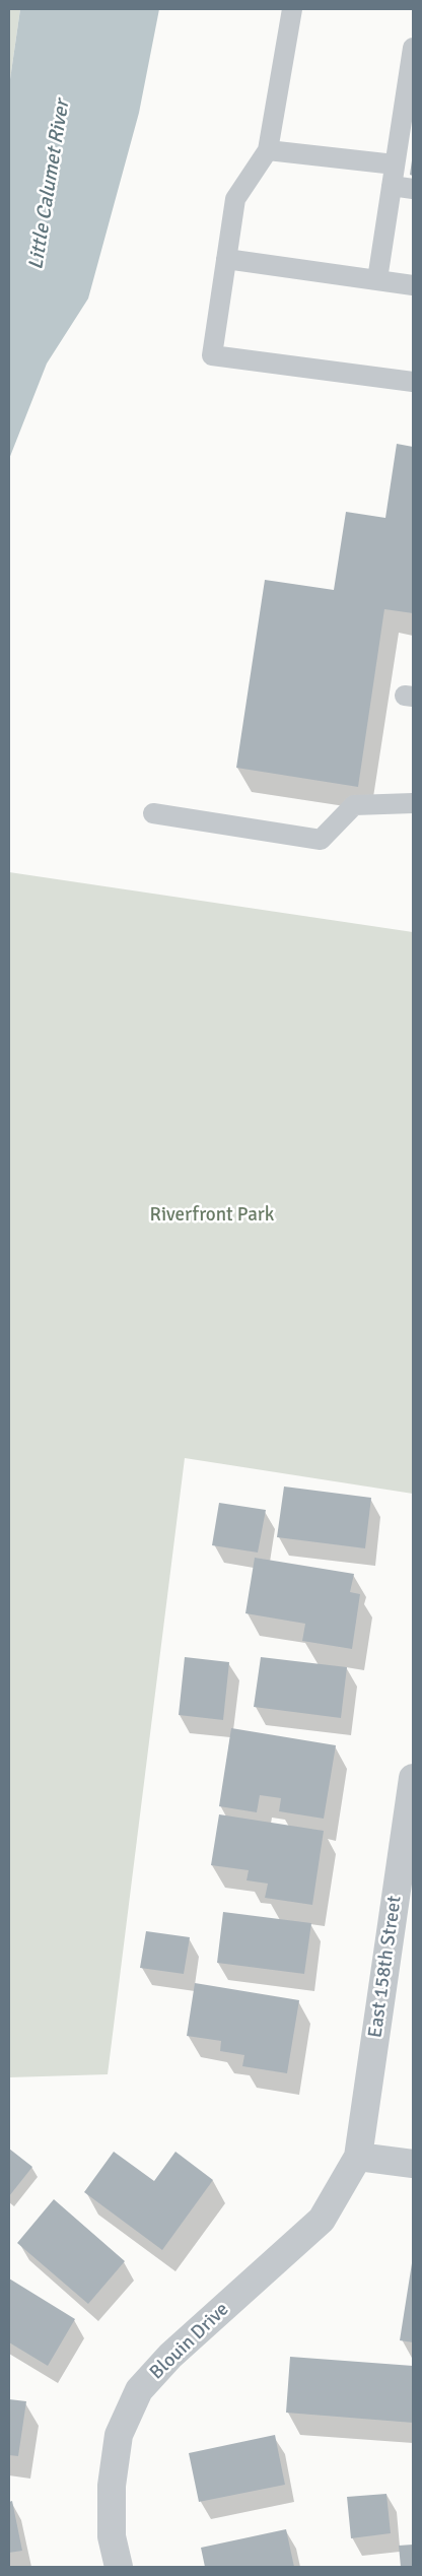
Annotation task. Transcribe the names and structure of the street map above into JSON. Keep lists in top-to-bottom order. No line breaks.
{"streets":{"street":["East 158th Street","Blouin Drive"]},"crossings":[["East 158th Street","Blouin Drive"]],"water":["Little Calumet River"],"parks":["Riverfront Park"]}
